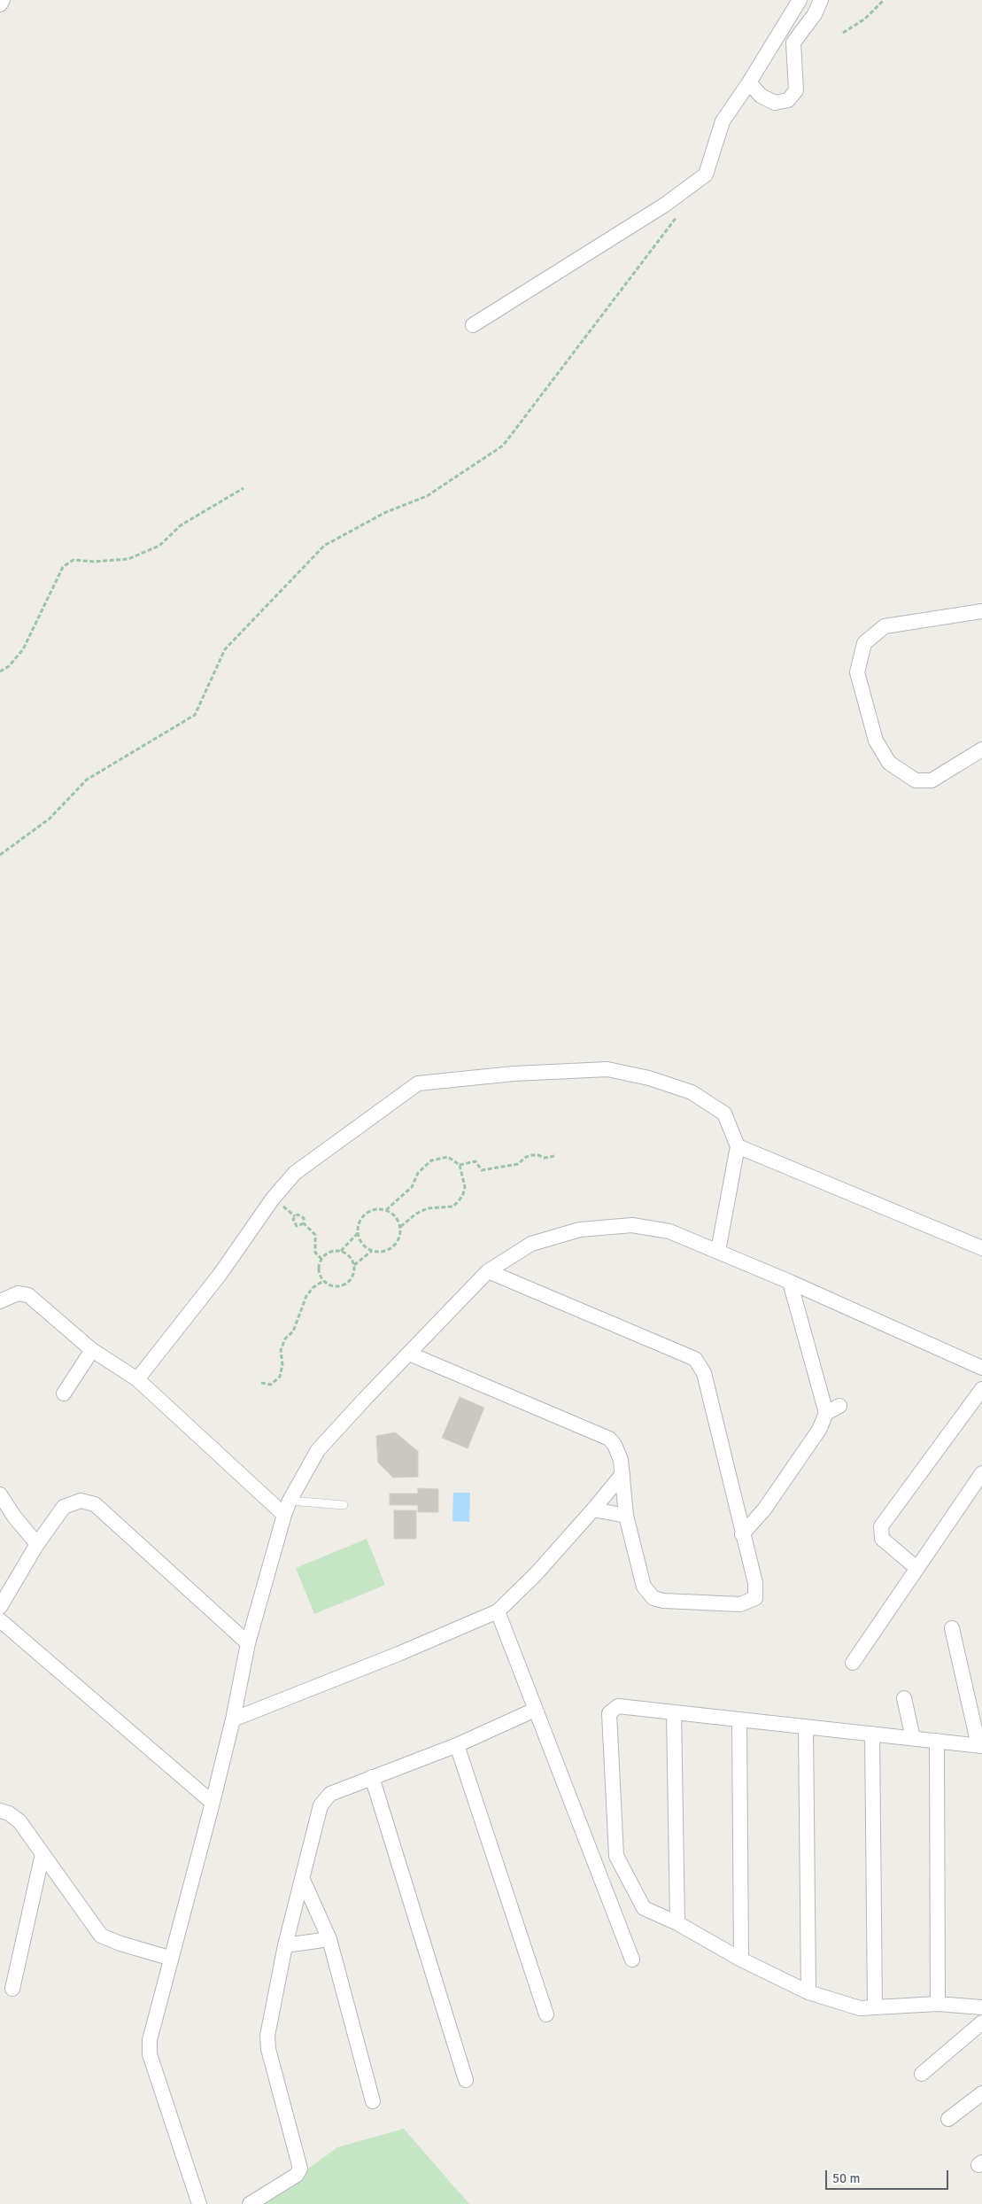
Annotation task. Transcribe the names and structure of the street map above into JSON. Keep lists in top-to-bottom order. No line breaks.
{"scale_bar":"50 m"}
